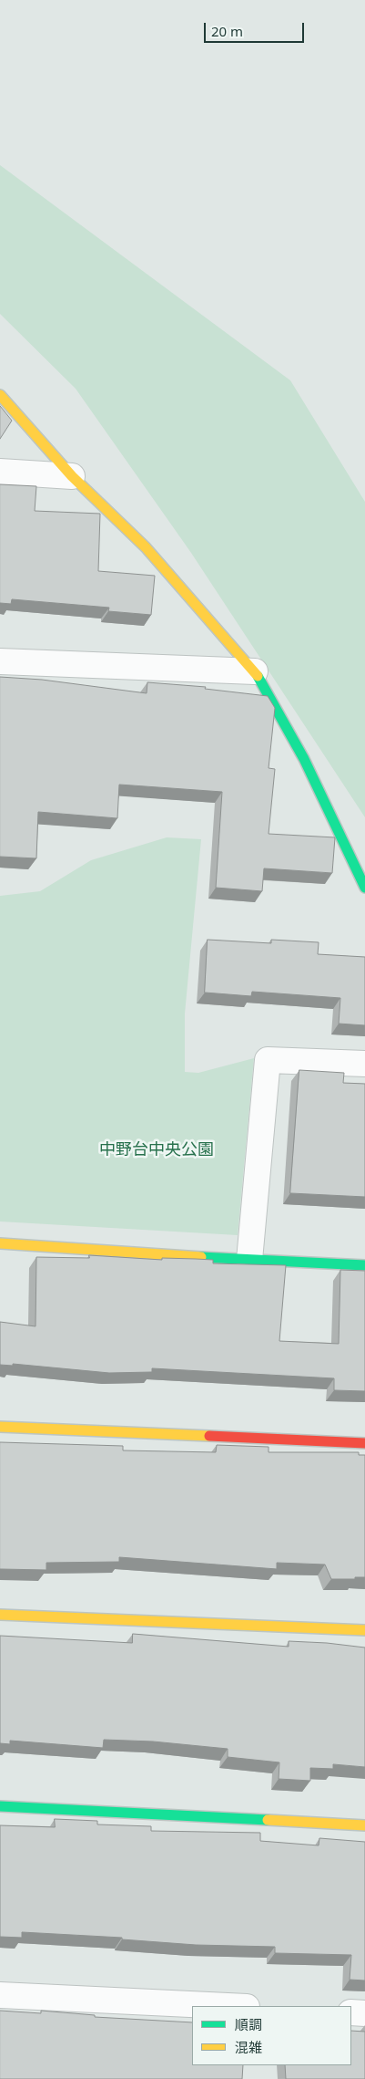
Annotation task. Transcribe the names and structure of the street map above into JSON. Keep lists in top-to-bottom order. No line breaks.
{"parks":["中野台中央公園"],"legend":["順調","混雑"],"scale_bar":"20 m"}
